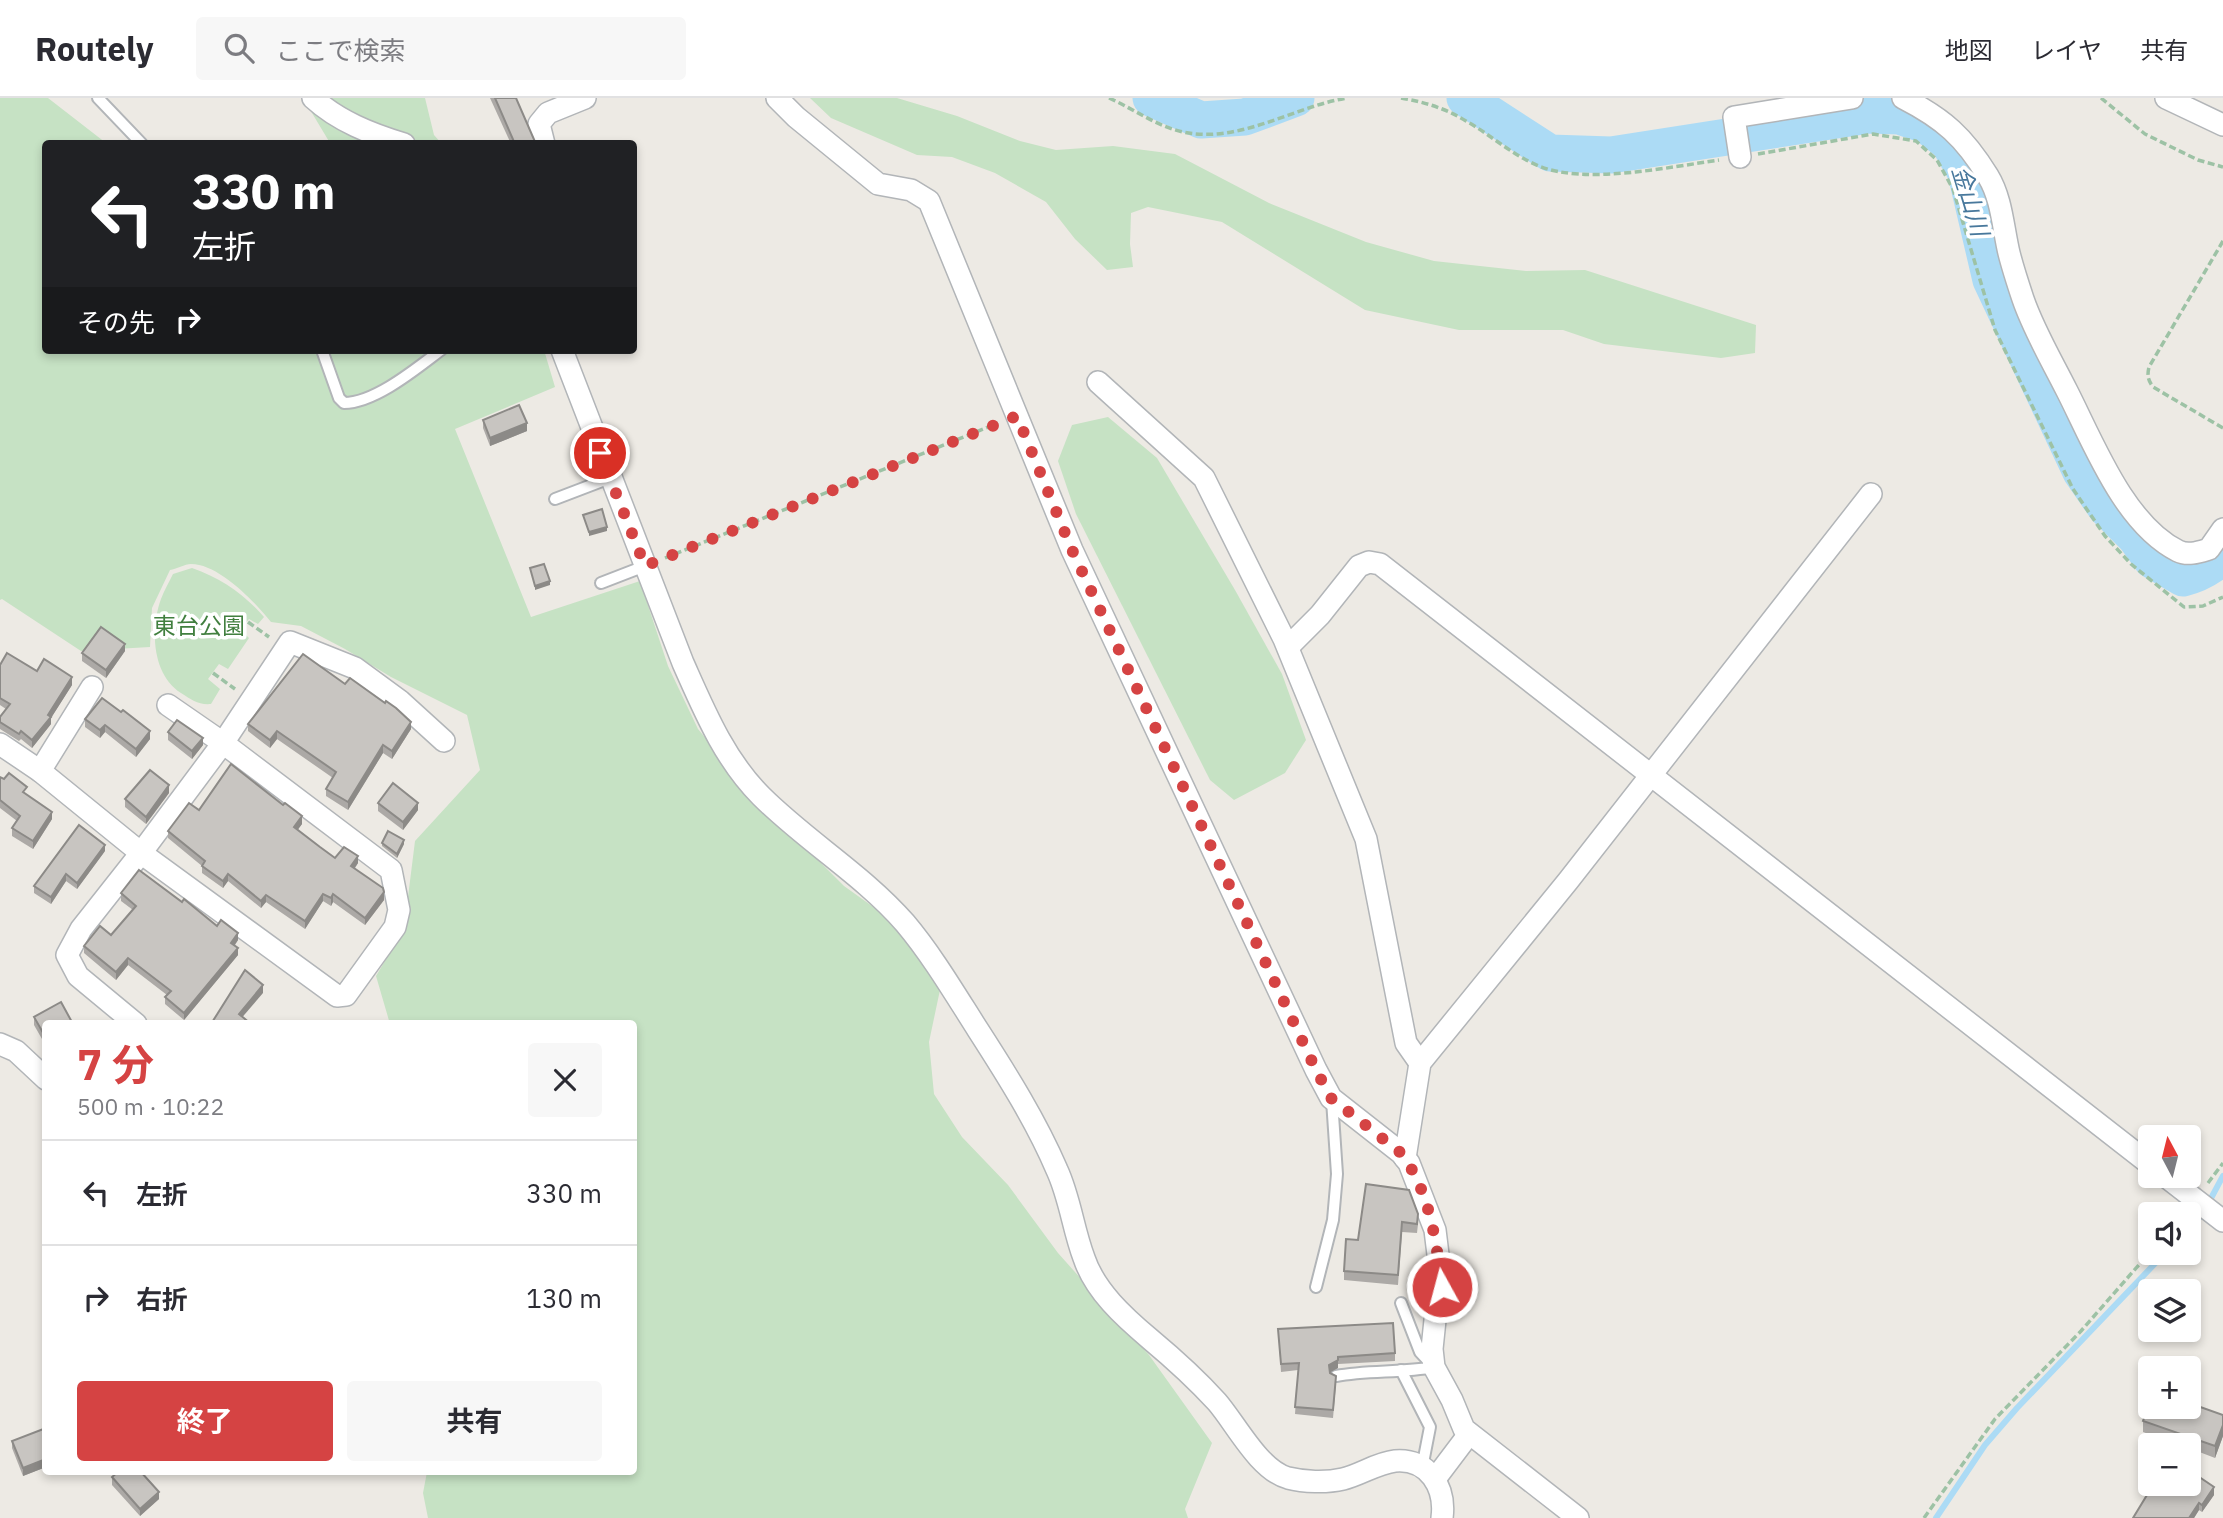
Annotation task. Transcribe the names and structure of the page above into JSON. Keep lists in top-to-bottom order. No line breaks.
{"water":["金山川"],"parks":["東台公園"],"north":"top","page":{"header":"Routely","search":"ここで検索","nav":["地図","レイヤ","共有"],"turn":["330 m","左折"],"then":"その先","heading":["7 分","500 m · 10:22"],"map_buttons":["+","−"],"list":[{"name":"左折","value":"330 m"},{"name":"右折","value":"130 m"}],"buttons":["終了","共有"]}}
